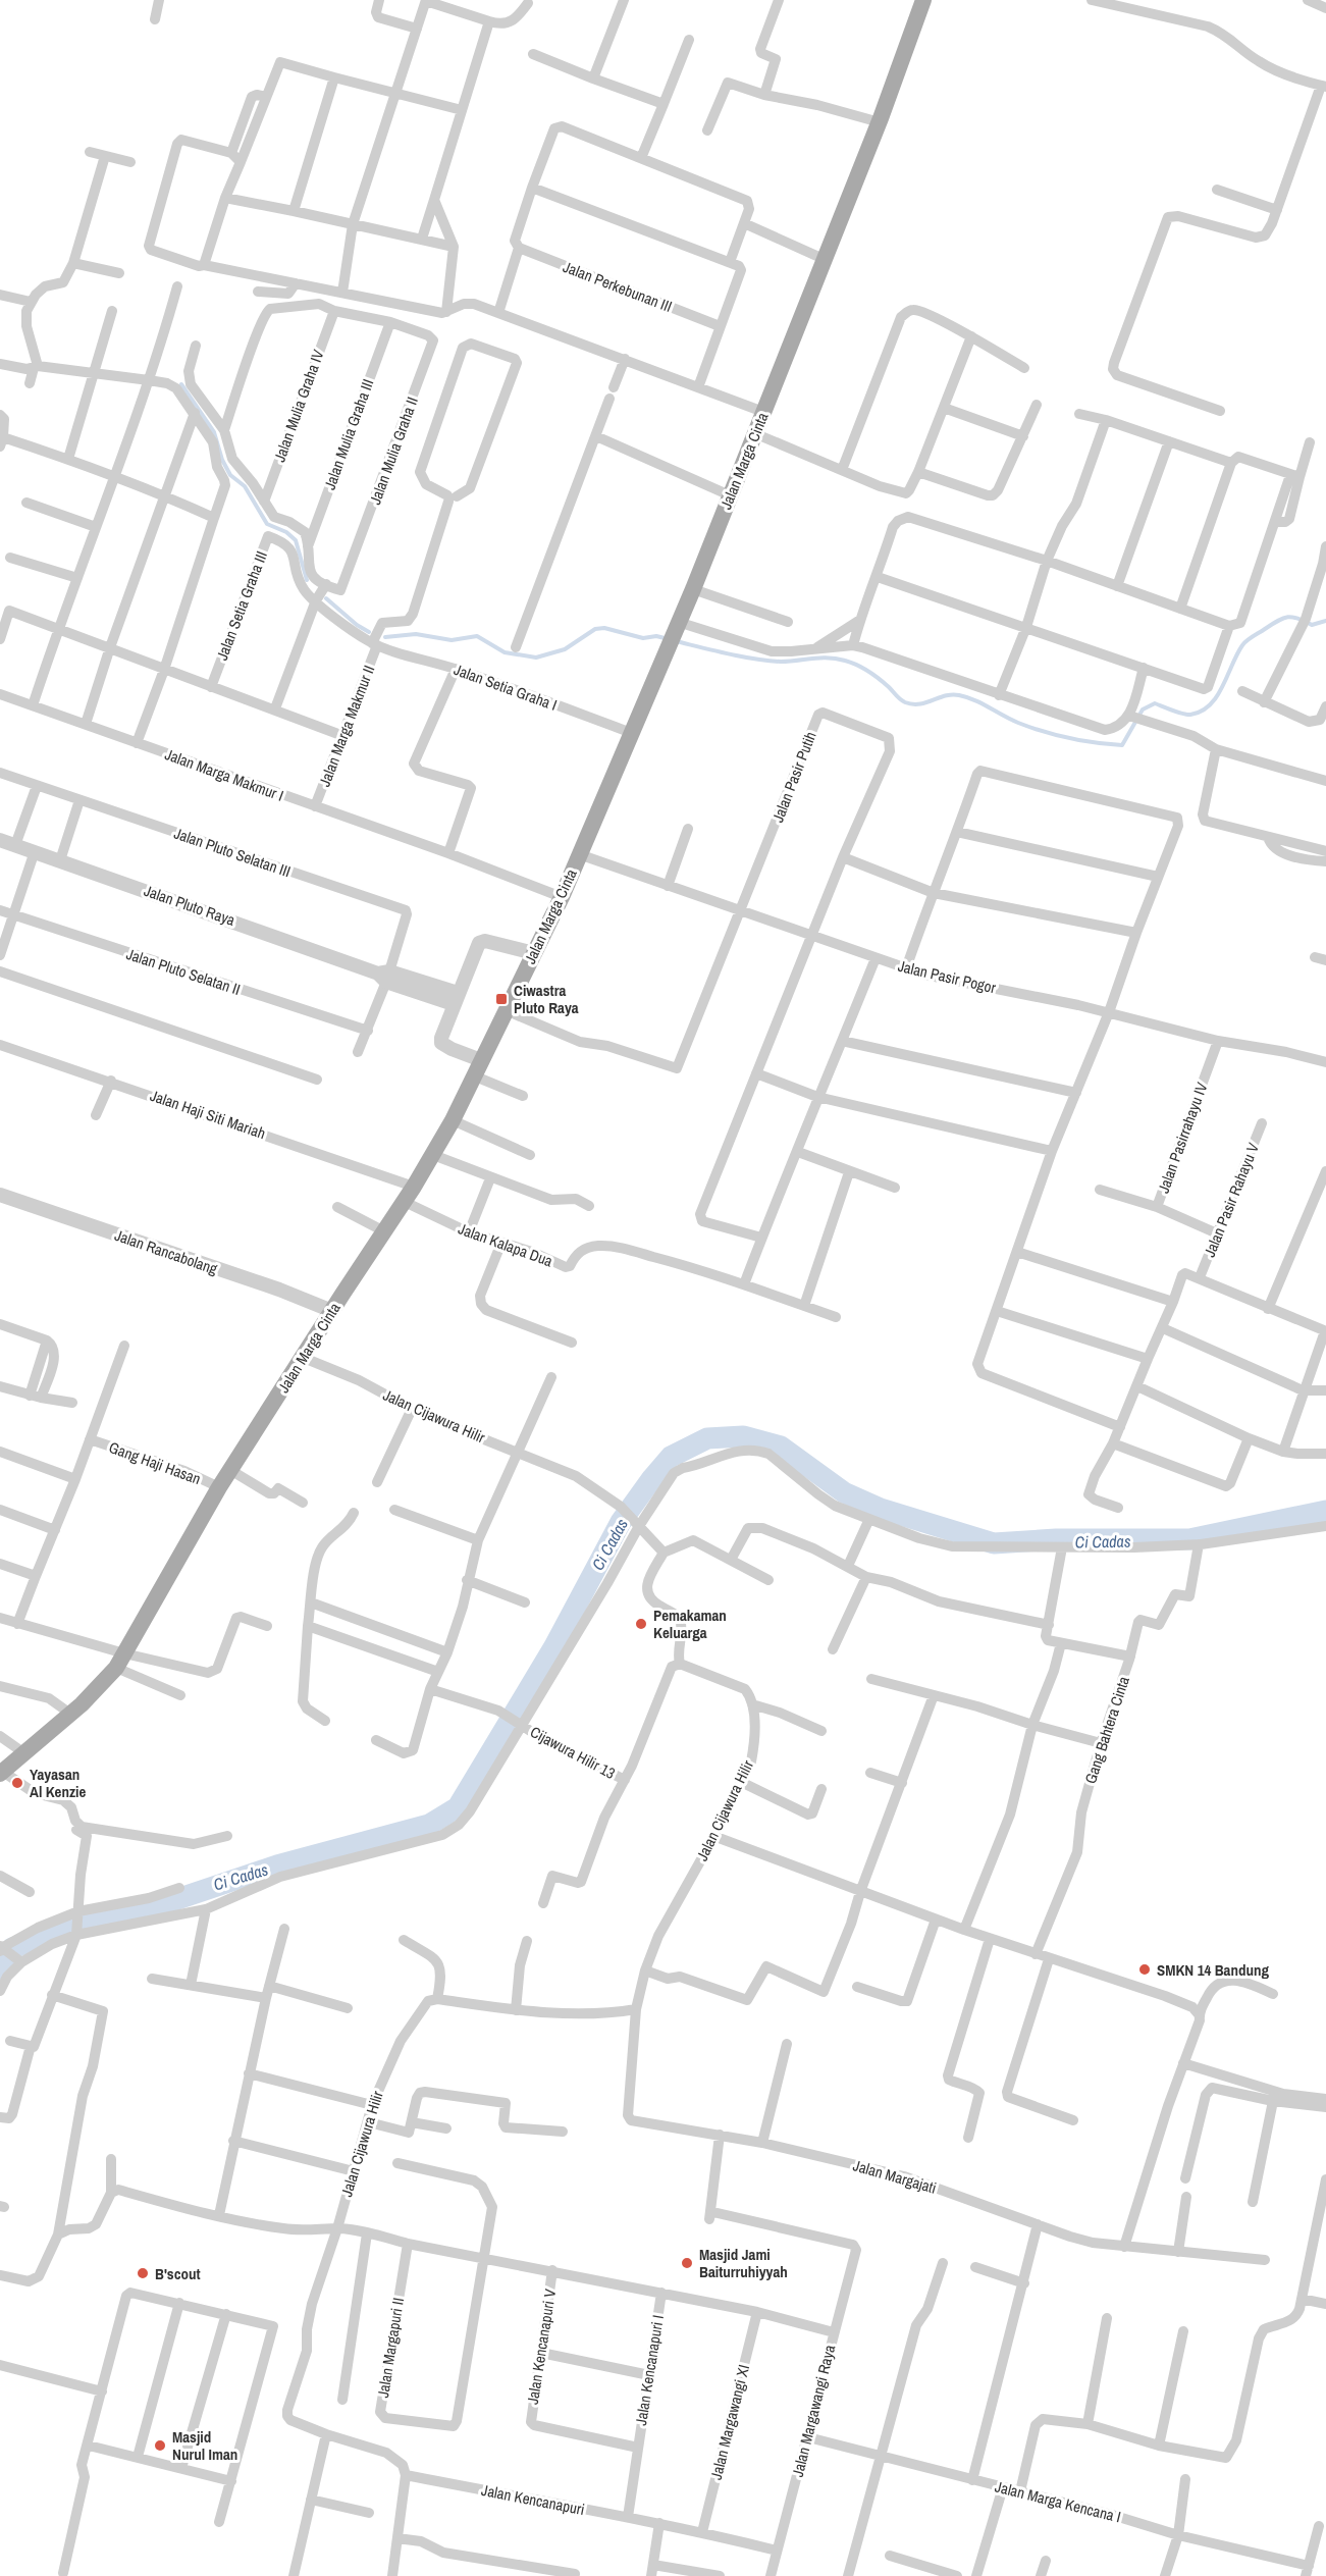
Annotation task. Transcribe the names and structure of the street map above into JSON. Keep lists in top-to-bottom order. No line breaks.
{"streets":{"main road":["Jalan Marga Cinta"],"street":["Jalan Perkebunan III","Jalan Mulia Graha IV","Jalan Mulia Graha III","Jalan Mulia Graha II","Jalan Setia Graha III","Jalan Setia Graha I","Jalan Marga Makmur II","Jalan Marga Makmur I","Jalan Pasir Putih","Jalan Pluto Selatan III","Jalan Pluto Raya","Jalan Pluto Selatan II","Jalan Pasir Pogor","Jalan Haji Siti Mariah","Jalan Pasirrahayu IV","Jalan Pasir Rahayu V","Jalan Kalapa Dua","Jalan Rancabolang","Jalan Cijawura Hilir","Gang Haji Hasan","Gang Bahtera Cinta","Cijawura Hilir 13","Jalan Margajati","Jalan Kencanapuri V","Jalan Margapuri II","Jalan Kencanapuri I","Jalan Margawangi Raya","Jalan Margawangi XI","Jalan Kencanapuri","Jalan Marga Kencana I"]},"crossings":[["Jalan Mulia Graha III","Jalan Mulia Graha II"],["Jalan Marga Cinta","Jalan Setia Graha I"],["Jalan Marga Cinta","Jalan Marga Makmur I"],["Jalan Marga Cinta","Jalan Pasir Pogor"],["Jalan Marga Cinta","Jalan Haji Siti Mariah"],["Jalan Marga Cinta","Jalan Kalapa Dua"],["Jalan Marga Cinta","Jalan Rancabolang"],["Jalan Marga Cinta","Jalan Cijawura Hilir"],["Jalan Marga Cinta","Gang Haji Hasan"],["Jalan Setia Graha III","Jalan Setia Graha I"],["Jalan Setia Graha I","Jalan Marga Makmur II"],["Jalan Marga Makmur II","Jalan Marga Makmur I"],["Jalan Pasir Putih","Jalan Pasir Pogor"],["Jalan Pluto Selatan III","Jalan Pluto Raya"],["Jalan Pasir Pogor","Jalan Pasirrahayu IV"],["Jalan Pasirrahayu IV","Jalan Pasir Rahayu V"],["Jalan Cijawura Hilir","Jalan Margajati"],["Jalan Margajati","Jalan Margawangi Raya"],["Jalan Kencanapuri V","Jalan Kencanapuri I"],["Jalan Kencanapuri I","Jalan Kencanapuri"],["Jalan Margawangi Raya","Jalan Kencanapuri"],["Jalan Margawangi Raya","Jalan Marga Kencana I"],["Jalan Margawangi XI","Jalan Kencanapuri"]],"water":["Ci Cadas"],"places":{"transit":["Ciwastra Pluto Raya"],"other":["Pemakaman Keluarga","Yayasan Al Kenzie","SMKN 14 Bandung","Masjid Jami Baiturruhiyyah","B'scout","Masjid Nurul Iman"]}}
